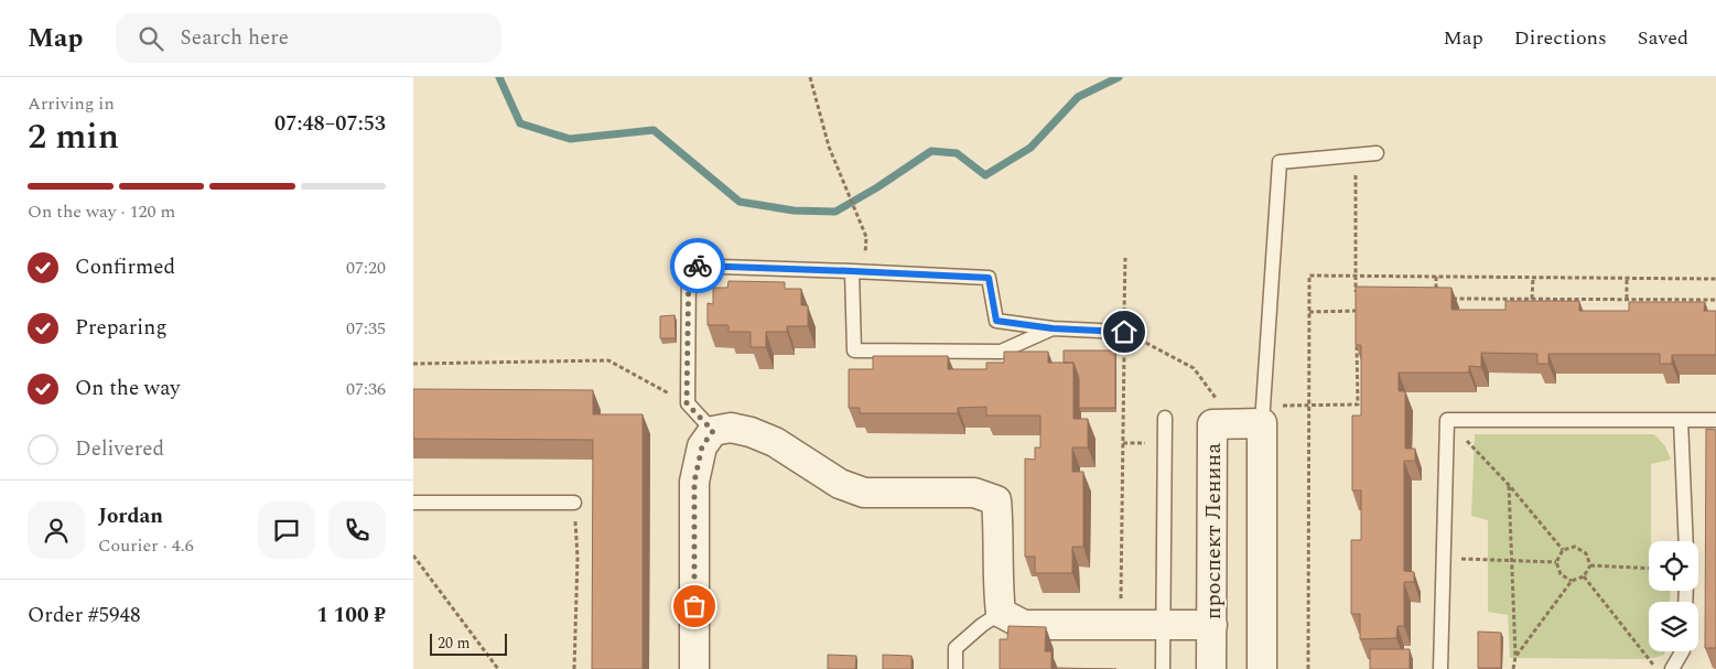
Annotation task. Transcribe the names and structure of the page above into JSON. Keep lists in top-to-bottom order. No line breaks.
{"streets":{"street":["проспект Ленина"]},"scale_bar":"20 m","page":{"header":"Map","search":"Search here","nav":["Map","Directions","Saved"],"heading":["2 min","Arriving in","07:48–07:53"],"panel":["Jordan","Courier · 4.6","Order #5948","1 100 ₽"],"bar":"On the way · 120 m","list":[["Confirmed","07:20"],["Preparing","07:35"],["On the way","07:36"],"Delivered"],"scale":"20 m"}}
